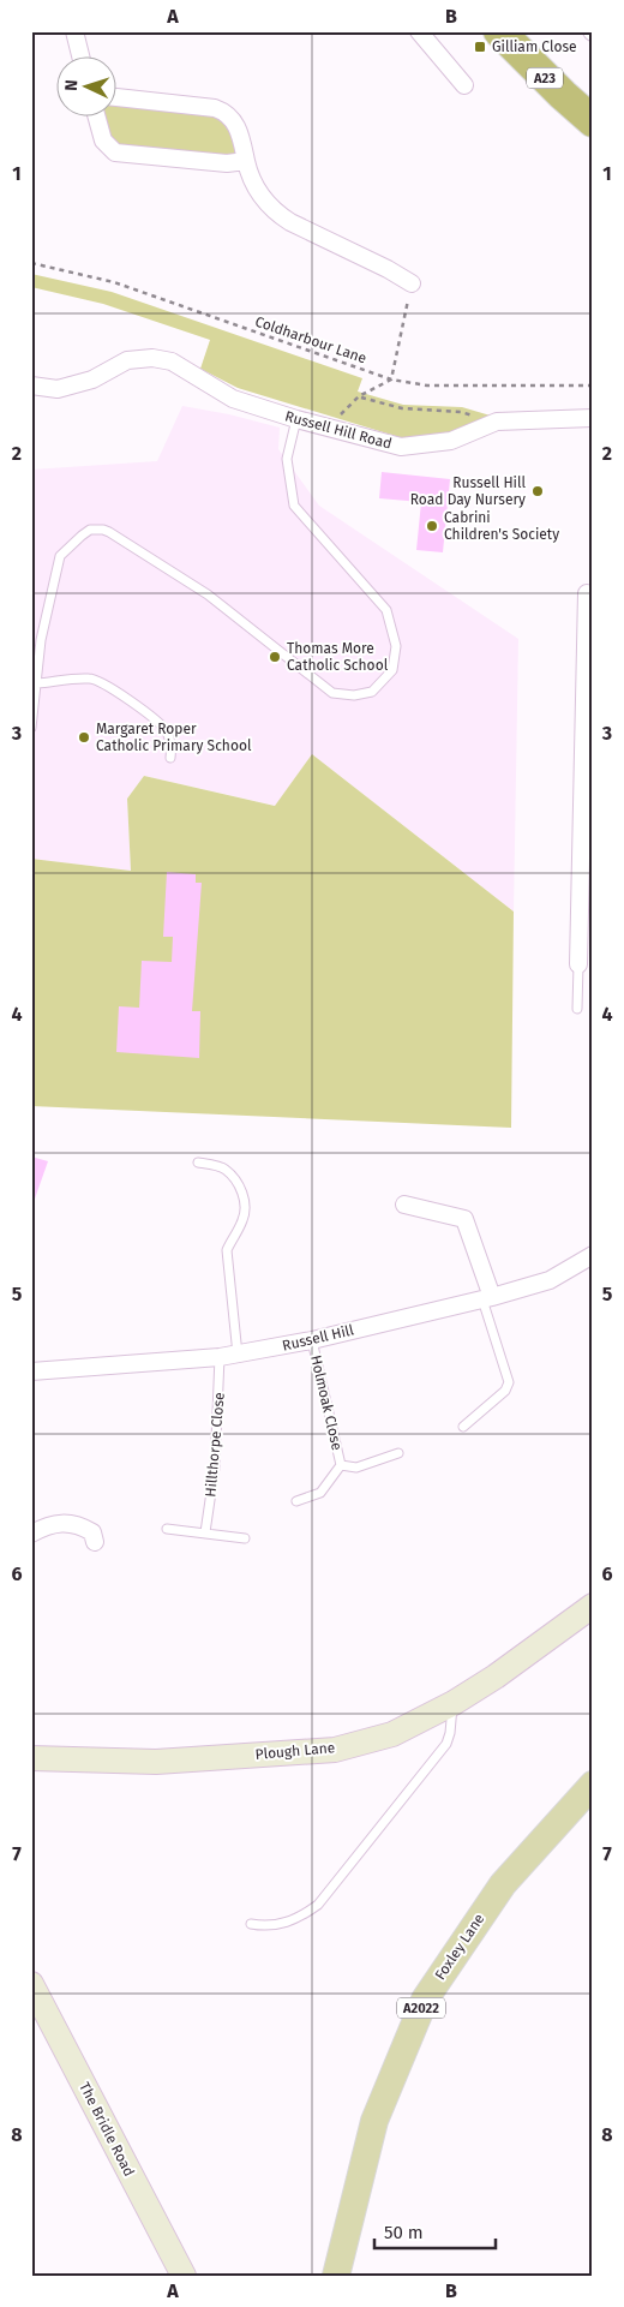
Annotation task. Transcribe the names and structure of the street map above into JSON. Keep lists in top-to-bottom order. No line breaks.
{"streets":{"highway":["A23"],"main road":["Plough Lane","Foxley Lane","A2022","The Bridle Road"],"street":["Russell Hill Road","Russell Hill"],"lane":["Holmoak Close","Hillthorpe Close"],"path":["Coldharbour Lane"]},"crossings":[["Russell Hill","Holmoak Close"],["Russell Hill","Hillthorpe Close"]],"places":{"transit":["Gilliam Close"],"other":["Russell Hill Road Day Nursery","Cabrini Children's Society","Thomas More Catholic School","Margaret Roper Catholic Primary School"]},"scale_bar":"50 m","north":"left","grid":{"columns":["A","B"],"rows":["1","2","3","4","5","6","7","8"]}}
